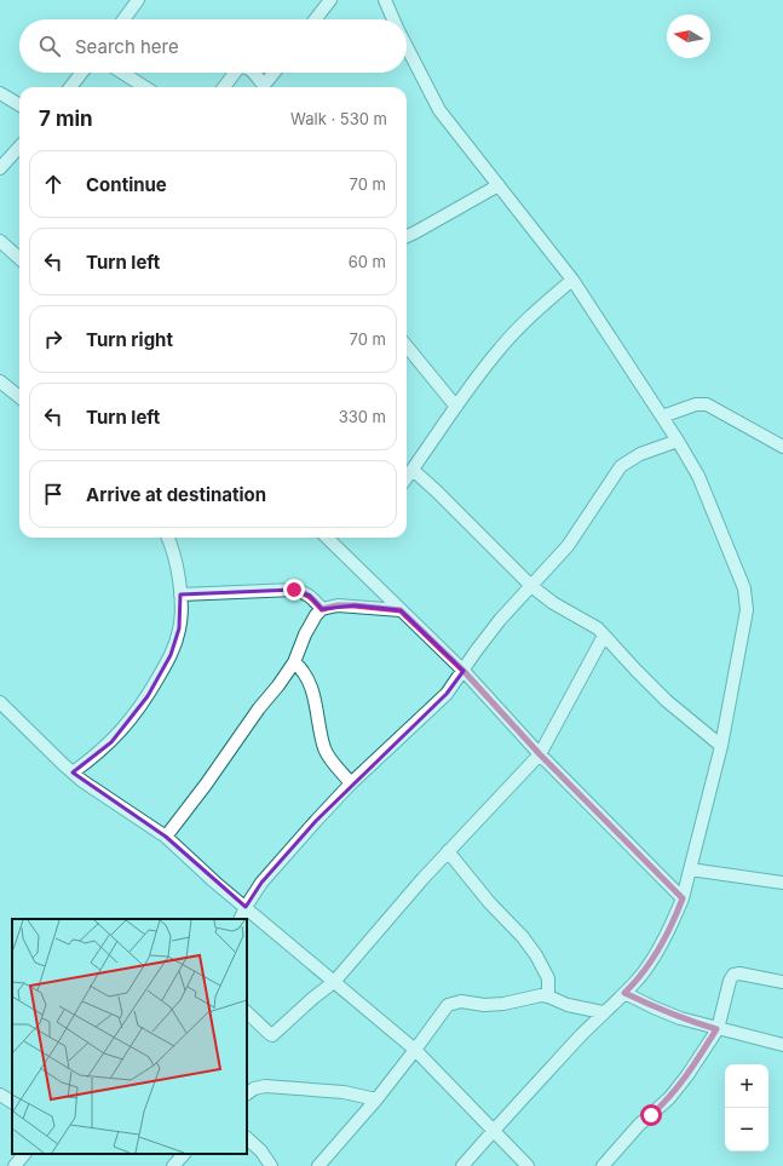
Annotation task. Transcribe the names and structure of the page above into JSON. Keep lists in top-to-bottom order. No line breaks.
{"north":"left","page":{"search":"Search here","heading":["7 min","Walk · 530 m"],"list":[["Continue","70 m"],["Turn left","60 m"],["Turn right","70 m"],["Turn left","330 m"],"Arrive at destination"],"map_buttons":["+","−"]}}
